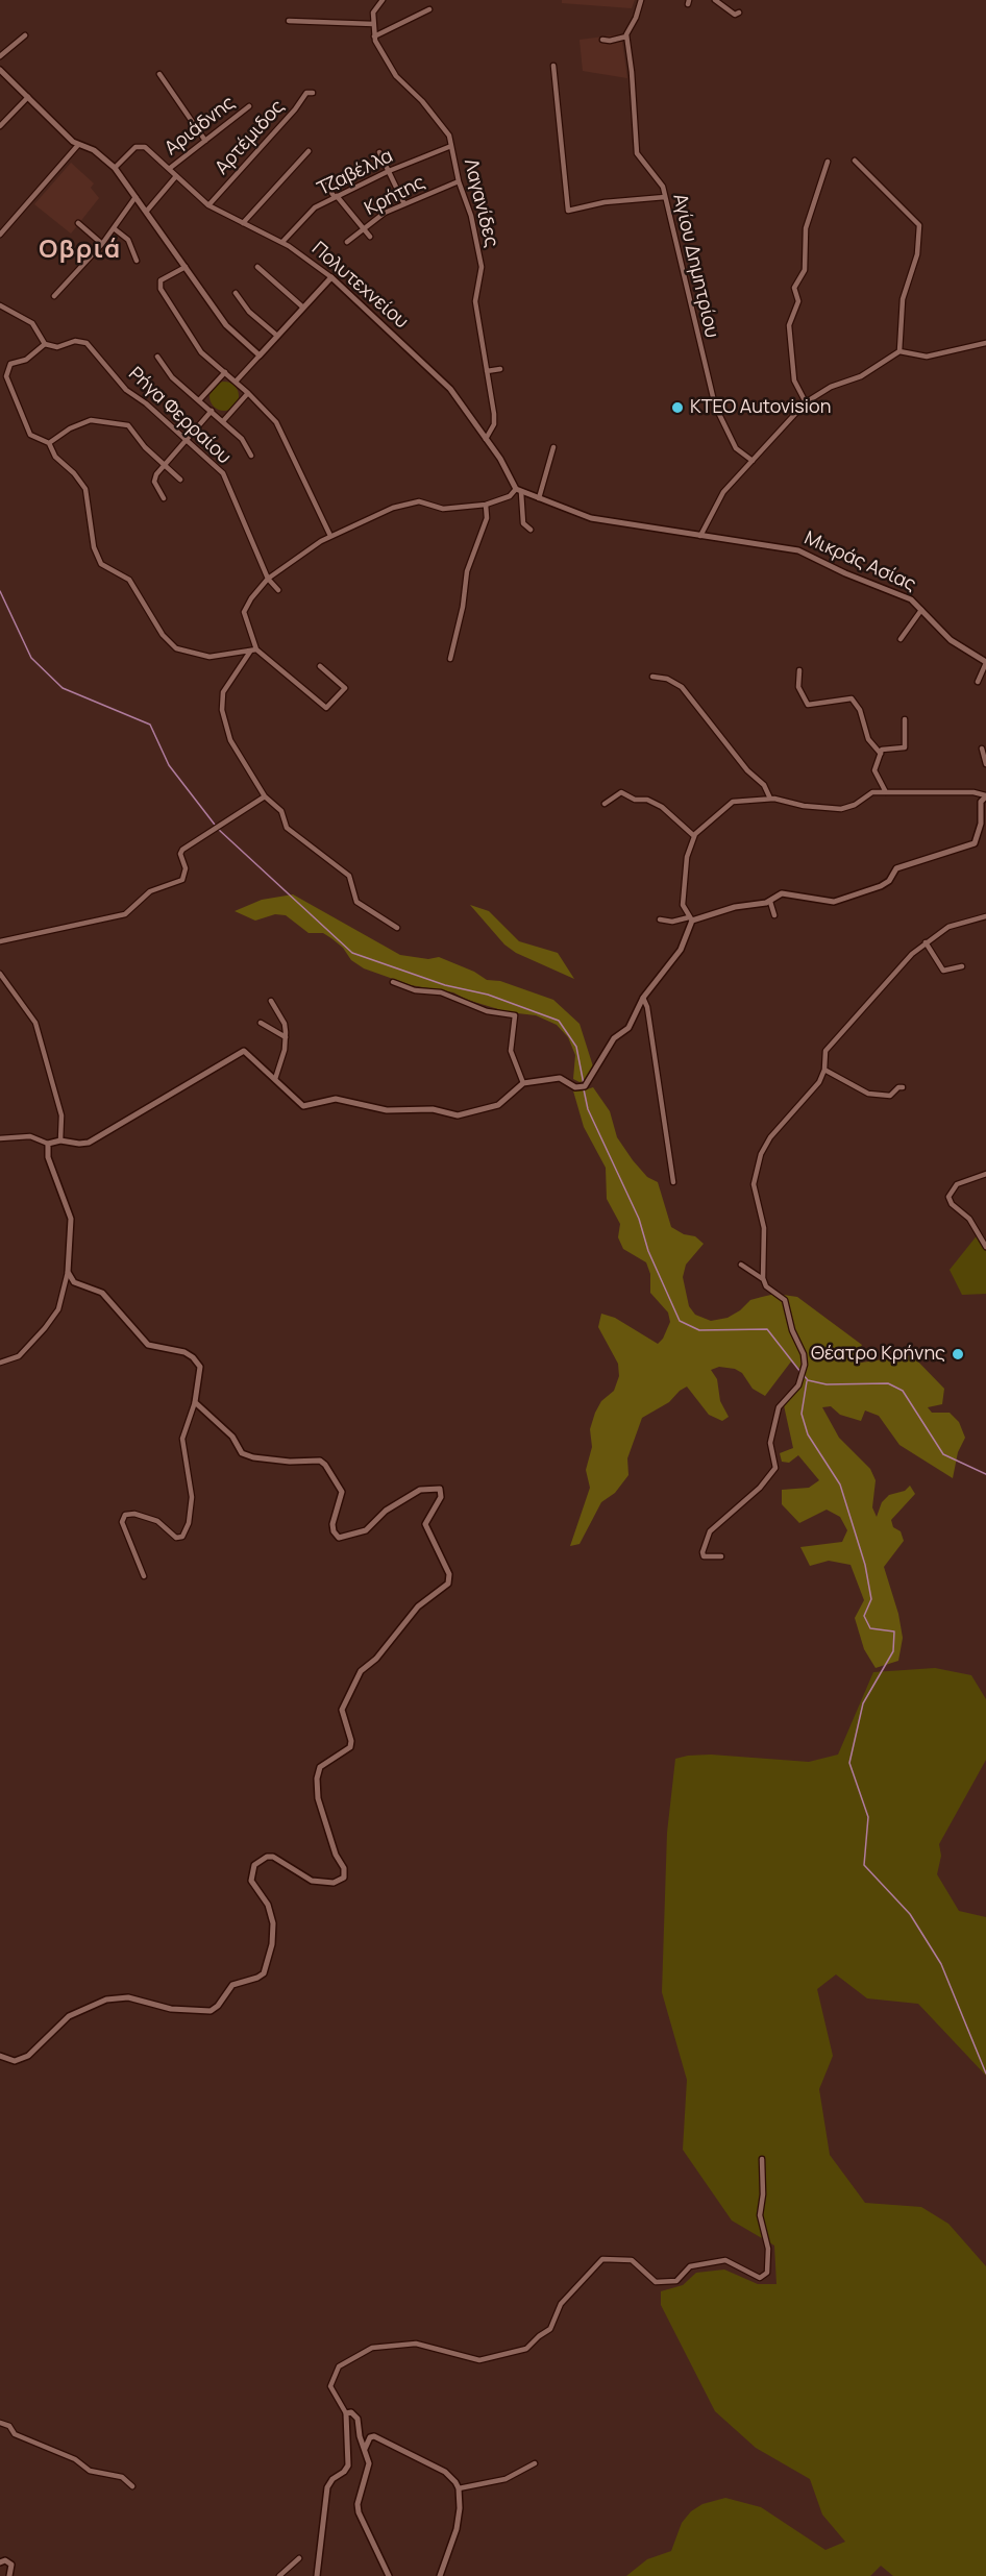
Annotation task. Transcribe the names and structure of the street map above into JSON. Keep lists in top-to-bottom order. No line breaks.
{"streets":{"street":["Αριάδνης","Αρτέμιδος","Τζαβέλλα","Κρήτης","Λαγανίδες","Αγίου Δημητρίου","Πολυτεχνείου","Ρήγα Φερραίου","Μικράς Ασίας"]},"crossings":[["Αριάδνης","Πολυτεχνείου"],["Αρτέμιδος","Πολυτεχνείου"],["Τζαβέλλα","Λαγανίδες"],["Τζαβέλλα","Πολυτεχνείου"],["Κρήτης","Λαγανίδες"],["Λαγανίδες","Πολυτεχνείου"]],"districts":["Οβριά"],"places":["KTEO Autovision","Θέατρο Κρήνης"]}
